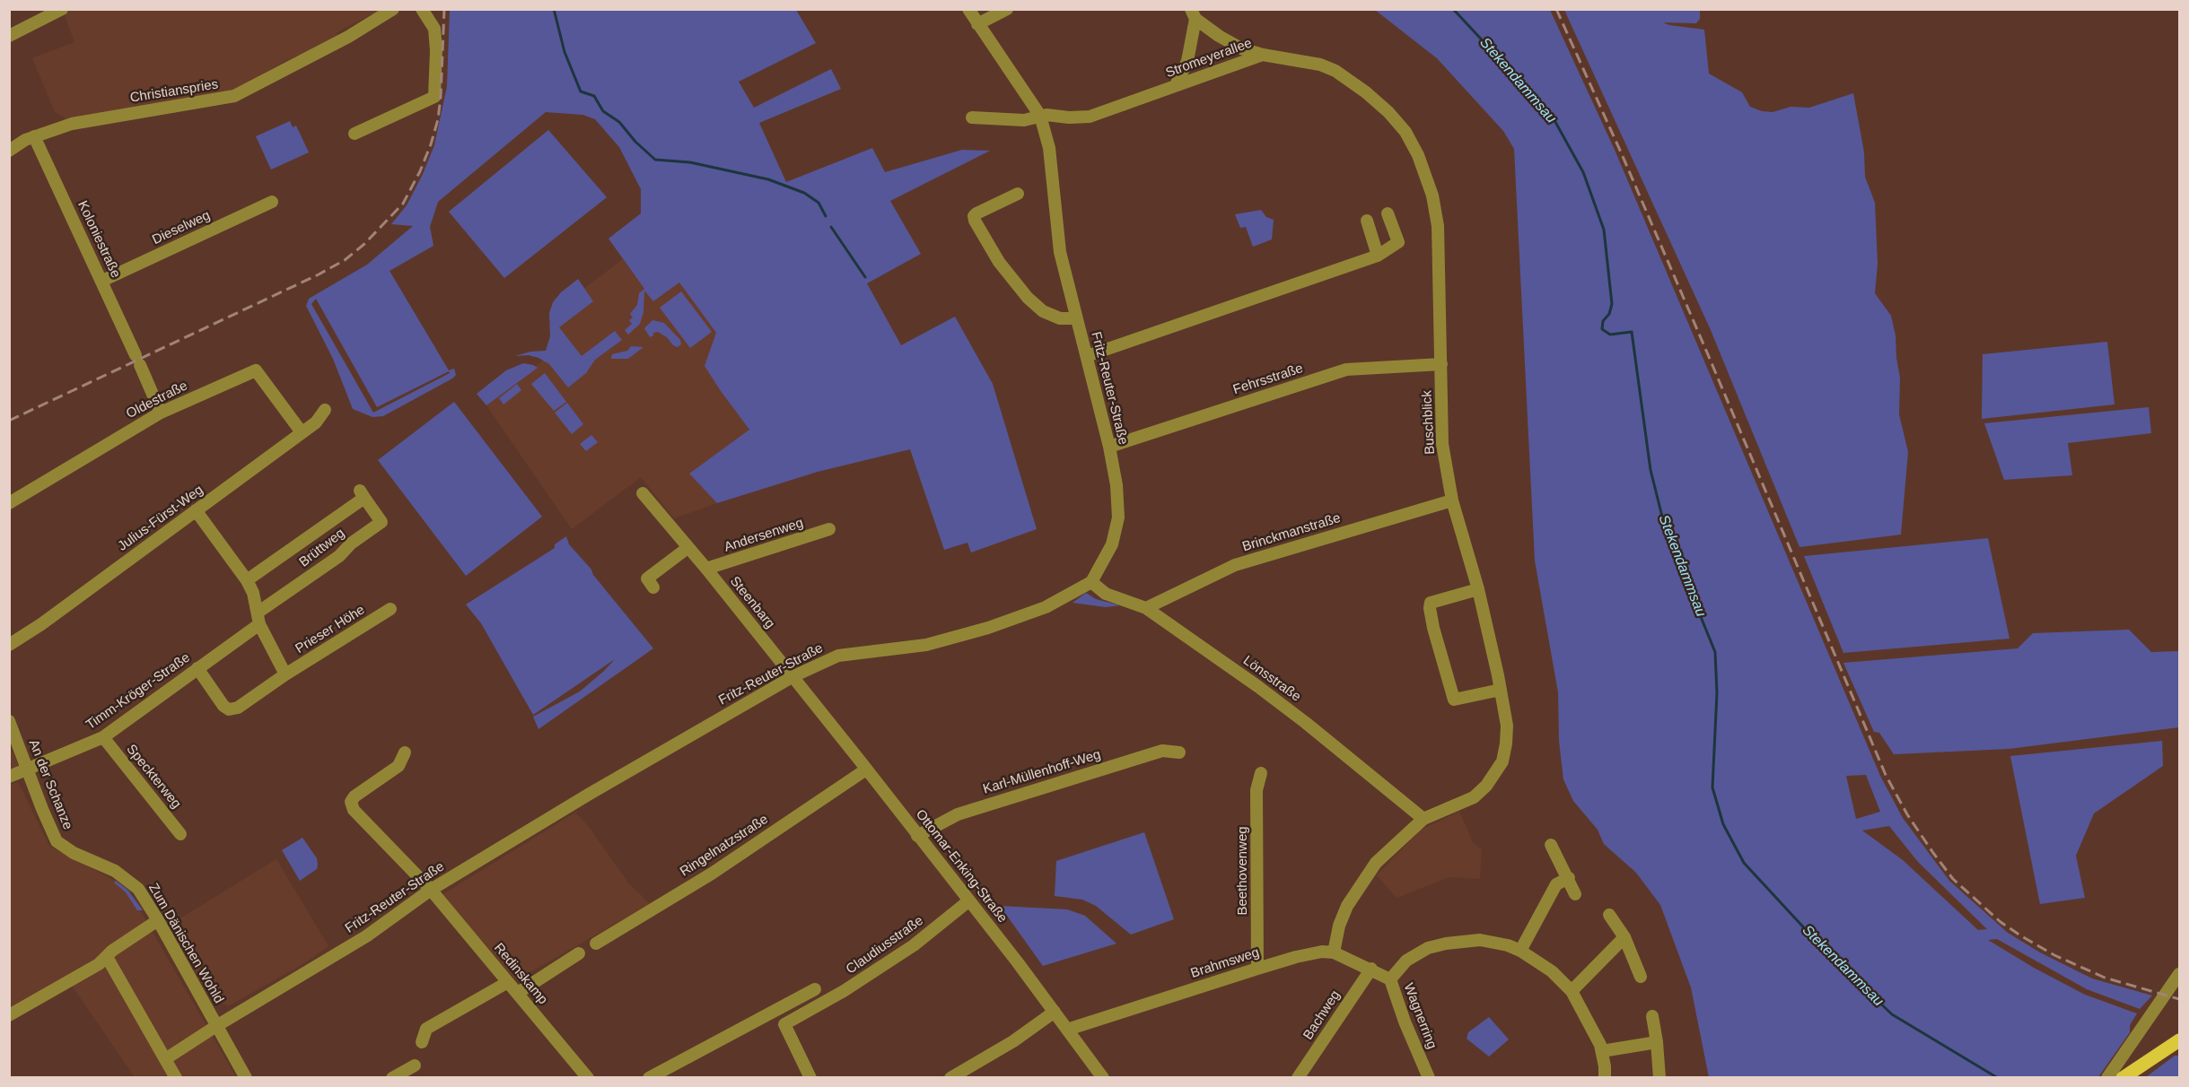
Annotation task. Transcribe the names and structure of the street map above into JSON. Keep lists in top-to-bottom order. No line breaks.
{"streets":{"street":["Stromeyerallee","Christianspries","Dieselweg","Koloniestraße","Fehrsstraße","Fritz-Reuter-Straße","Oldestraße","Buschblick","Julius-Fürst-Weg","Brinckmanstraße","Andersenweg","Brüttweg","Steenbarg","Prieser Höhe","Lönsstraße","Timm-Kröger-Straße","Karl-Müllenhoff-Weg","Speckterweg","An der Schanze","Ringelnatzstraße","Ottomar-Enking-Straße","Beethovenweg","Zum Dänischen Wohld","Claudiusstraße","Brahmsweg","Redinskamp","Bachweg","Wagnerring"]},"crossings":[["Stromeyerallee","Fritz-Reuter-Straße"],["Stromeyerallee","Buschblick"],["Christianspries","Koloniestraße"],["Dieselweg","Koloniestraße"],["Koloniestraße","Oldestraße"],["Fehrsstraße","Fritz-Reuter-Straße"],["Fehrsstraße","Buschblick"],["Fritz-Reuter-Straße","Steenbarg"],["Fritz-Reuter-Straße","Lönsstraße"],["Fritz-Reuter-Straße","Ottomar-Enking-Straße"],["Fritz-Reuter-Straße","Zum Dänischen Wohld"],["Fritz-Reuter-Straße","Redinskamp"],["Oldestraße","Julius-Fürst-Weg"],["Buschblick","Brinckmanstraße"],["Buschblick","Lönsstraße"],["Buschblick","Brahmsweg"],["Brinckmanstraße","Lönsstraße"],["Andersenweg","Steenbarg"],["Brüttweg","Timm-Kröger-Straße"],["Steenbarg","Ottomar-Enking-Straße"],["Prieser Höhe","Timm-Kröger-Straße"],["Timm-Kröger-Straße","Speckterweg"],["Timm-Kröger-Straße","An der Schanze"],["Karl-Müllenhoff-Weg","Ottomar-Enking-Straße"],["An der Schanze","Zum Dänischen Wohld"],["Ringelnatzstraße","Ottomar-Enking-Straße"],["Ottomar-Enking-Straße","Claudiusstraße"],["Ottomar-Enking-Straße","Brahmsweg"],["Beethovenweg","Brahmsweg"],["Brahmsweg","Bachweg"],["Brahmsweg","Wagnerring"]],"water":["Stekendammsau"]}
